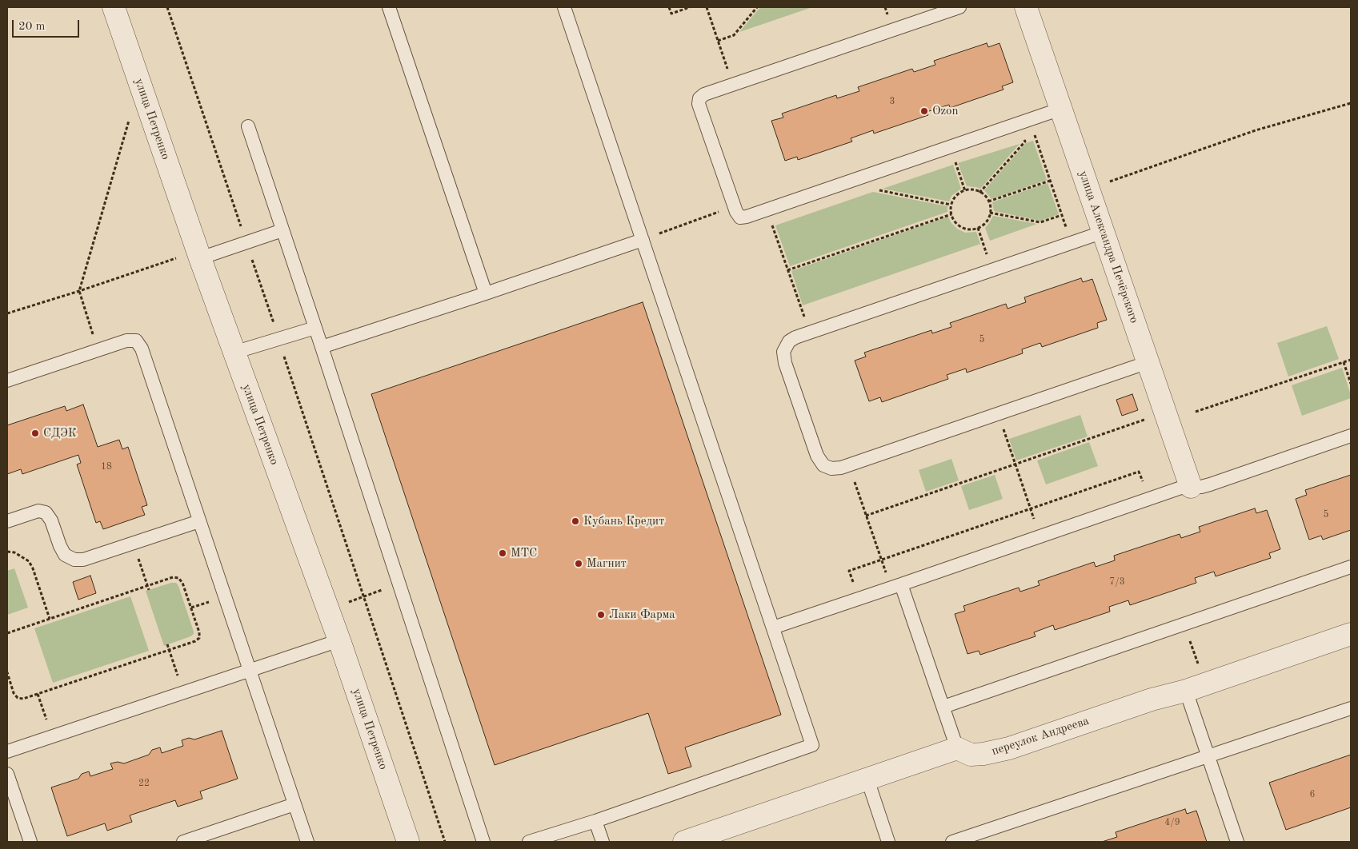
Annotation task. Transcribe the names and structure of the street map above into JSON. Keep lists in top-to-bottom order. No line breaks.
{"streets":{"street":["улица Петренко","улица Александра Печёрского","переулок Андреева"]},"places":["Ozon","СДЭК","Кубань Кредит","МТС","Магнит","Лаки Фарма"],"house_numbers":["3","5","18","5","7/3","22","6","4/9"],"scale_bar":"20 m"}
